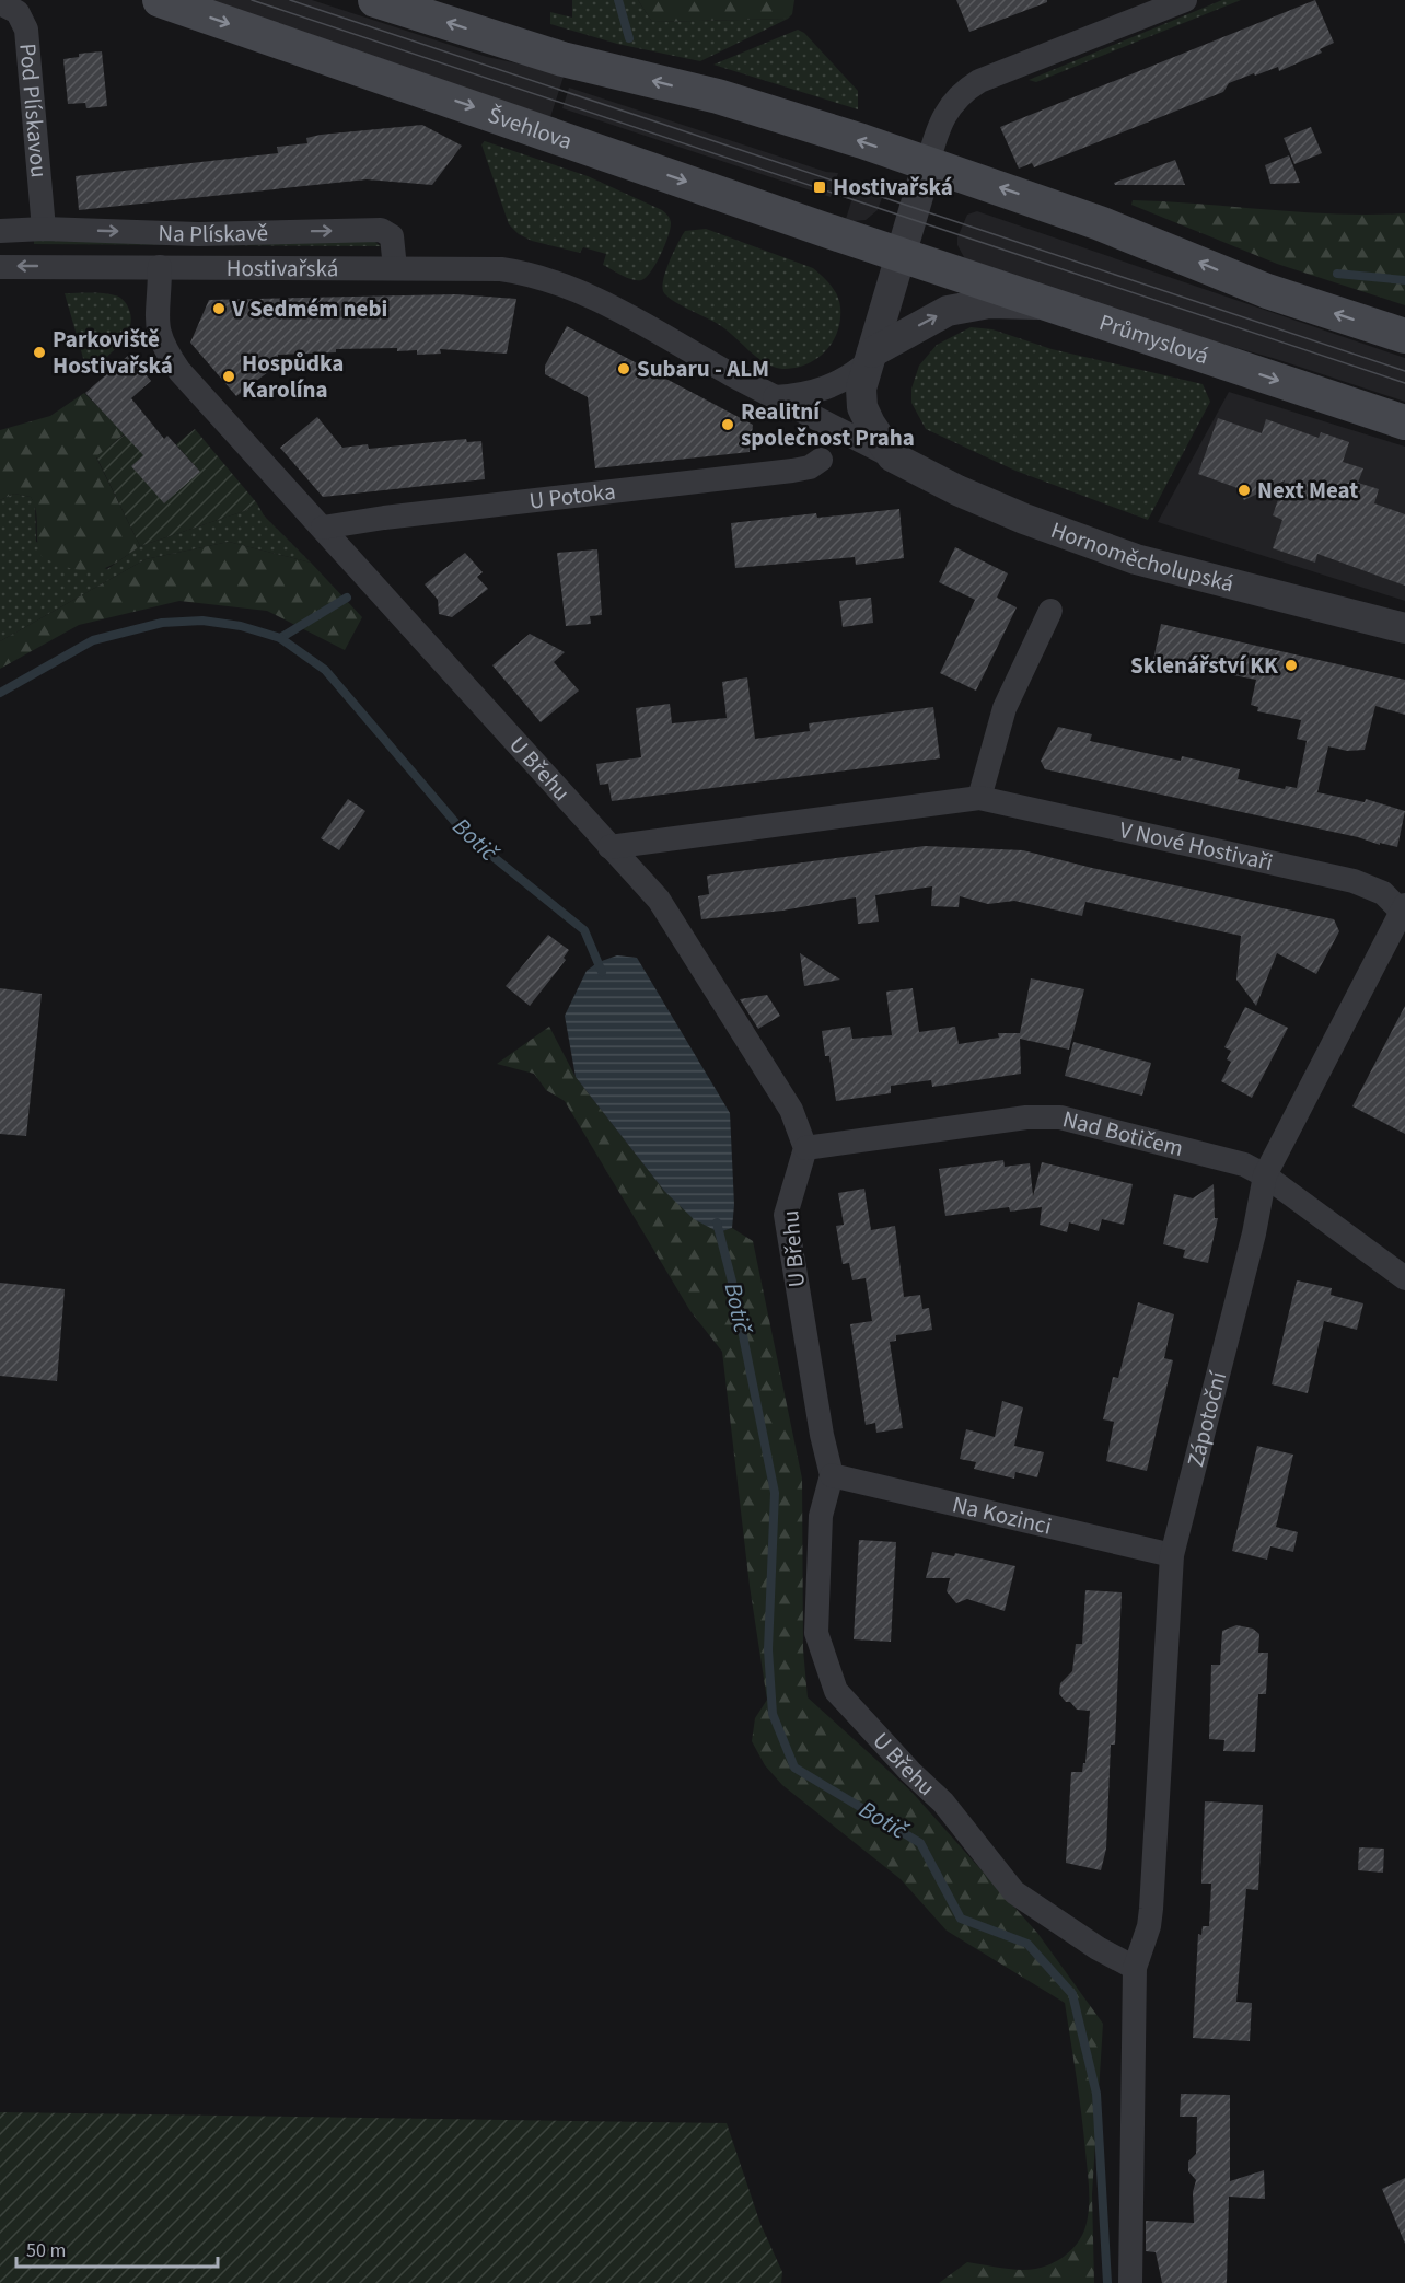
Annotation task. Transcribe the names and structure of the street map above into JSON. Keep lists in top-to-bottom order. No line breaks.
{"streets":{"main road":["Švehlova","Průmyslová"],"street":["Pod Plískavou","Na Plískavě","Hostivařská","U Potoka","Hornoměcholupská","U Břehu","V Nové Hostivaři","Nad Botičem","Zápotoční","Na Kozinci"]},"crossings":[["Pod Plískavou","Na Plískavě"],["Švehlova","Průmyslová"],["Na Plískavě","Hostivařská"],["Hostivařská","Hornoměcholupská"],["Hostivařská","U Břehu"],["U Potoka","U Břehu"],["U Břehu","V Nové Hostivaři"],["U Břehu","Nad Botičem"],["U Břehu","Zápotoční"],["U Břehu","Na Kozinci"],["V Nové Hostivaři","Zápotoční"],["Nad Botičem","Zápotoční"],["Zápotoční","Na Kozinci"]],"one_way":["Na Plískavě"],"water":["Botič"],"places":{"transit":["Hostivařská"],"other":["V Sedmém nebi","Parkoviště Hostivařská","Subaru - ALM","Hospůdka Karolína","Realitní společnost Praha","Next Meat","Sklenářství KK"]},"scale_bar":"50 m"}
